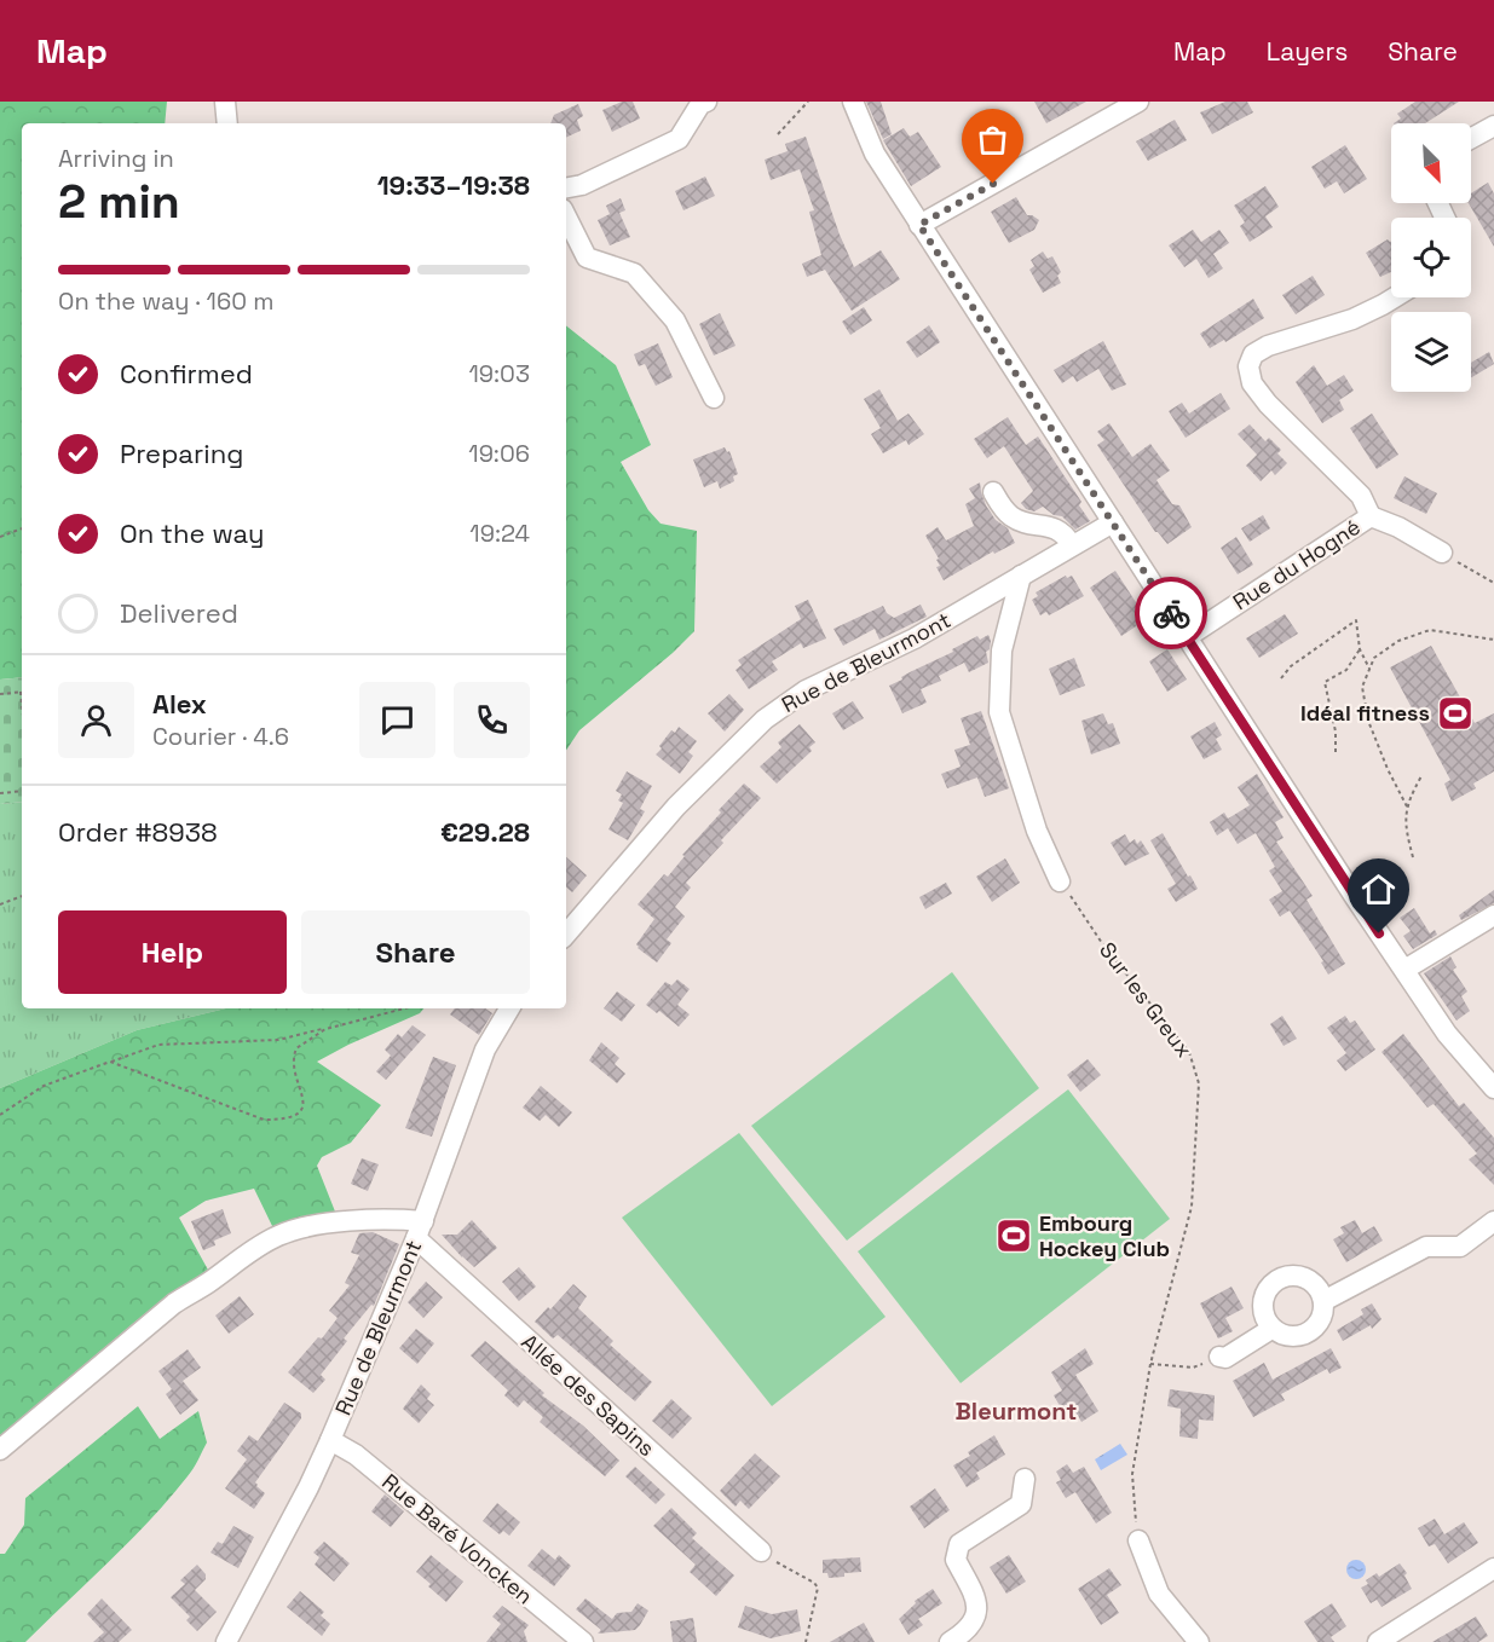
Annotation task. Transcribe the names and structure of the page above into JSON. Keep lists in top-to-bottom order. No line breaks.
{"streets":{"street":["Rue du Hogné","Rue de Bleurmont","Allée des Sapins","Rue Baré Voncken"],"path":["Sur les Greux"]},"crossings":[["Rue de Bleurmont","Allée des Sapins"],["Rue de Bleurmont","Rue Baré Voncken"]],"districts":["Bleurmont"],"places":{"sports":["Idéal fitness","Embourg Hockey Club"]},"north":"bottom right","page":{"header":"Map","nav":["Map","Layers","Share"],"heading":["2 min","Arriving in","19:33–19:38"],"panel":["Alex","Courier · 4.6","Order #8938","€29.28"],"bar":"On the way · 160 m","list":[["Confirmed","19:03"],["Preparing","19:06"],["On the way","19:24"],"Delivered"],"buttons":["Help","Share"]}}
